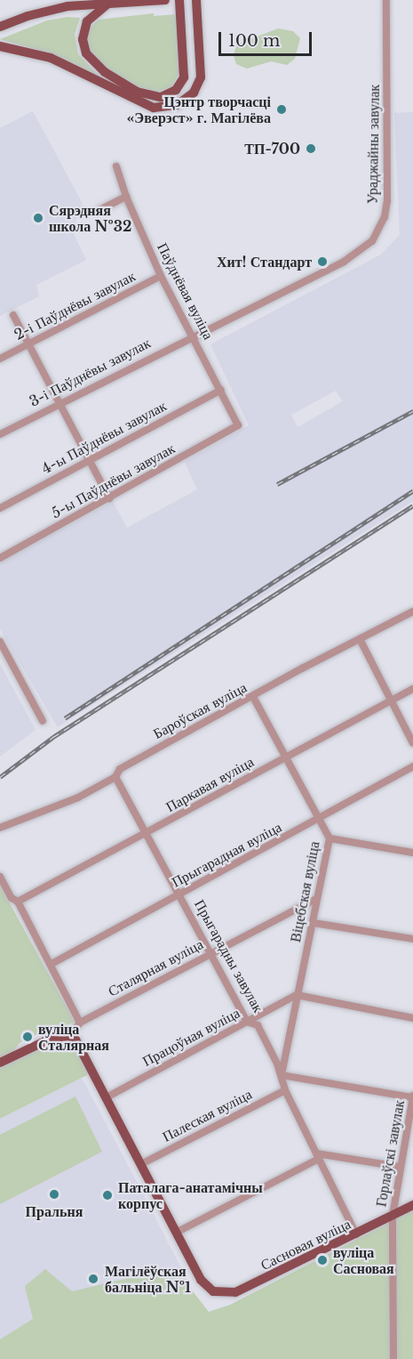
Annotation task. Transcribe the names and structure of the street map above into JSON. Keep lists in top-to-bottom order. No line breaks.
{"streets":{"main road":["Сасновая вуліца"],"street":["Ураджайны завулак","Паўднёвая вуліца","2-і Паўднёвы завулак","3-і Паўднёвы завулак","4-ы Паўднёвы завулак","5-ы Паўднёвы завулак","Бароўская вуліца","Паркавая вуліца","Прыгарадная вуліца","Віцебская вуліца","Прыгарадны завулак","Сталярная вуліца","Працоўная вуліца","Палеская вуліца","Горлаўскі завулак"]},"crossings":[["Ураджайны завулак","Паўднёвая вуліца"],["Ураджайны завулак","3-і Паўднёвы завулак"],["Паўднёвая вуліца","2-і Паўднёвы завулак"],["Паўднёвая вуліца","3-і Паўднёвы завулак"],["Паўднёвая вуліца","4-ы Паўднёвы завулак"],["Паўднёвая вуліца","5-ы Паўднёвы завулак"],["Бароўская вуліца","Віцебская вуліца"],["Бароўская вуліца","Прыгарадны завулак"],["Паркавая вуліца","Віцебская вуліца"],["Паркавая вуліца","Прыгарадны завулак"],["Прыгарадная вуліца","Віцебская вуліца"],["Прыгарадная вуліца","Прыгарадны завулак"],["Віцебская вуліца","Прыгарадны завулак"],["Віцебская вуліца","Сталярная вуліца"],["Віцебская вуліца","Працоўная вуліца"],["Прыгарадны завулак","Сталярная вуліца"],["Прыгарадны завулак","Працоўная вуліца"],["Прыгарадны завулак","Палеская вуліца"],["Горлаўскі завулак","Сасновая вуліца"]],"places":["Цэнтр творчасці «Эверэст» г. Магілёва","ТП-700","Сярэдняя школа №32","Хит! Стандарт","вуліца Сталярная","Пральня","Паталага-анатамічны корпус","вуліца Сасновая","Магілёўская бальніца №1"],"scale_bar":"100 m"}
